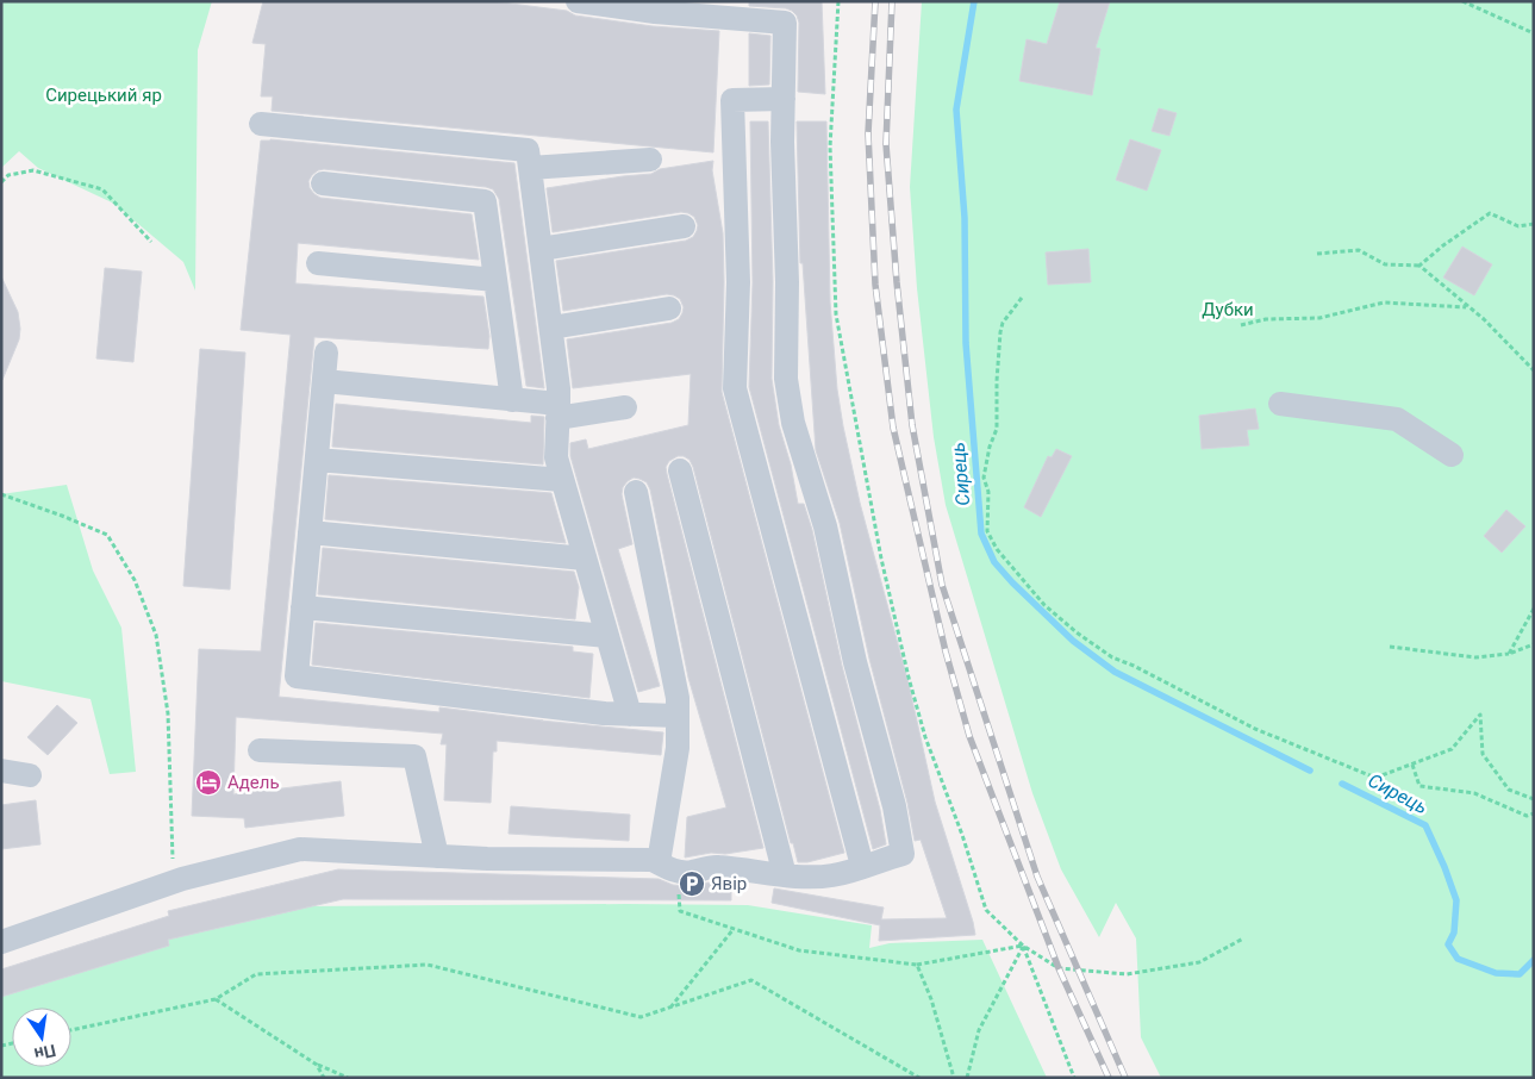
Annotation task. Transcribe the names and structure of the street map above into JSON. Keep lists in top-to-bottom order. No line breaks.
{"water":["Сирець"],"parks":["Сирецький яр","Дубки"],"places":{"hotel":["Адель"],"parking":["Явір"]},"north":"bottom"}
